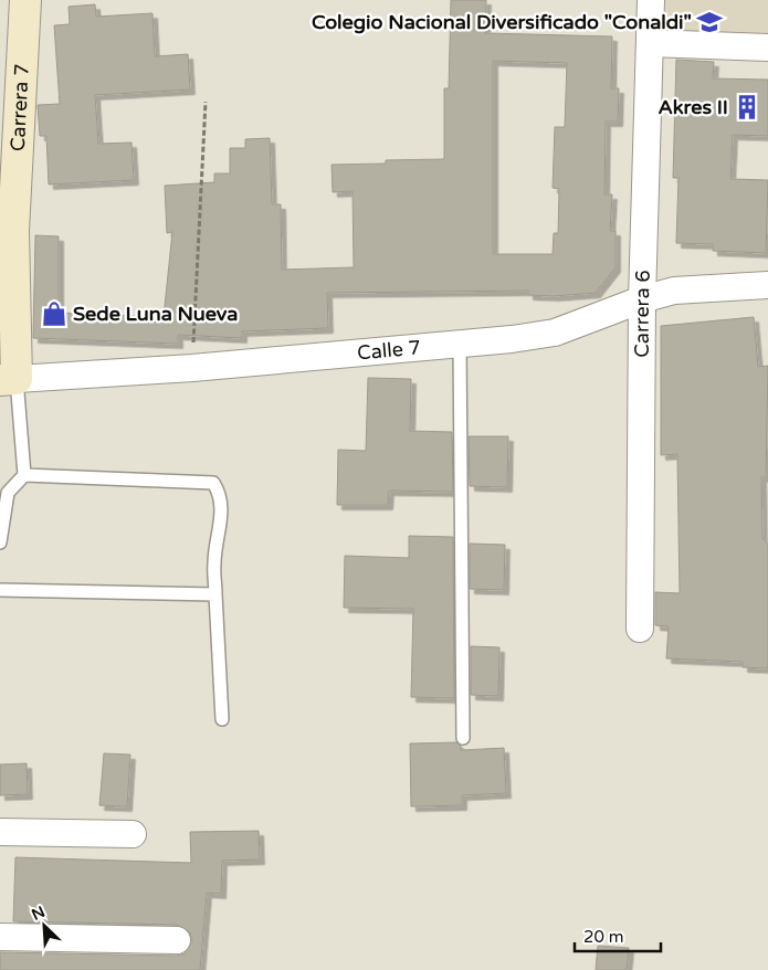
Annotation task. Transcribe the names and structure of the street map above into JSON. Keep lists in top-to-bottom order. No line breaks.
{"streets":{"street":["Carrera 7","Carrera 6","Calle 7"]},"crossings":[["Carrera 7","Calle 7"],["Carrera 6","Calle 7"]],"places":{"school or university":["Colegio Nacional Diversificado \"Conaldi\""],"building":["Akres II"],"shop":["Sede Luna Nueva"]},"scale_bar":"20 m","north":"top left"}
